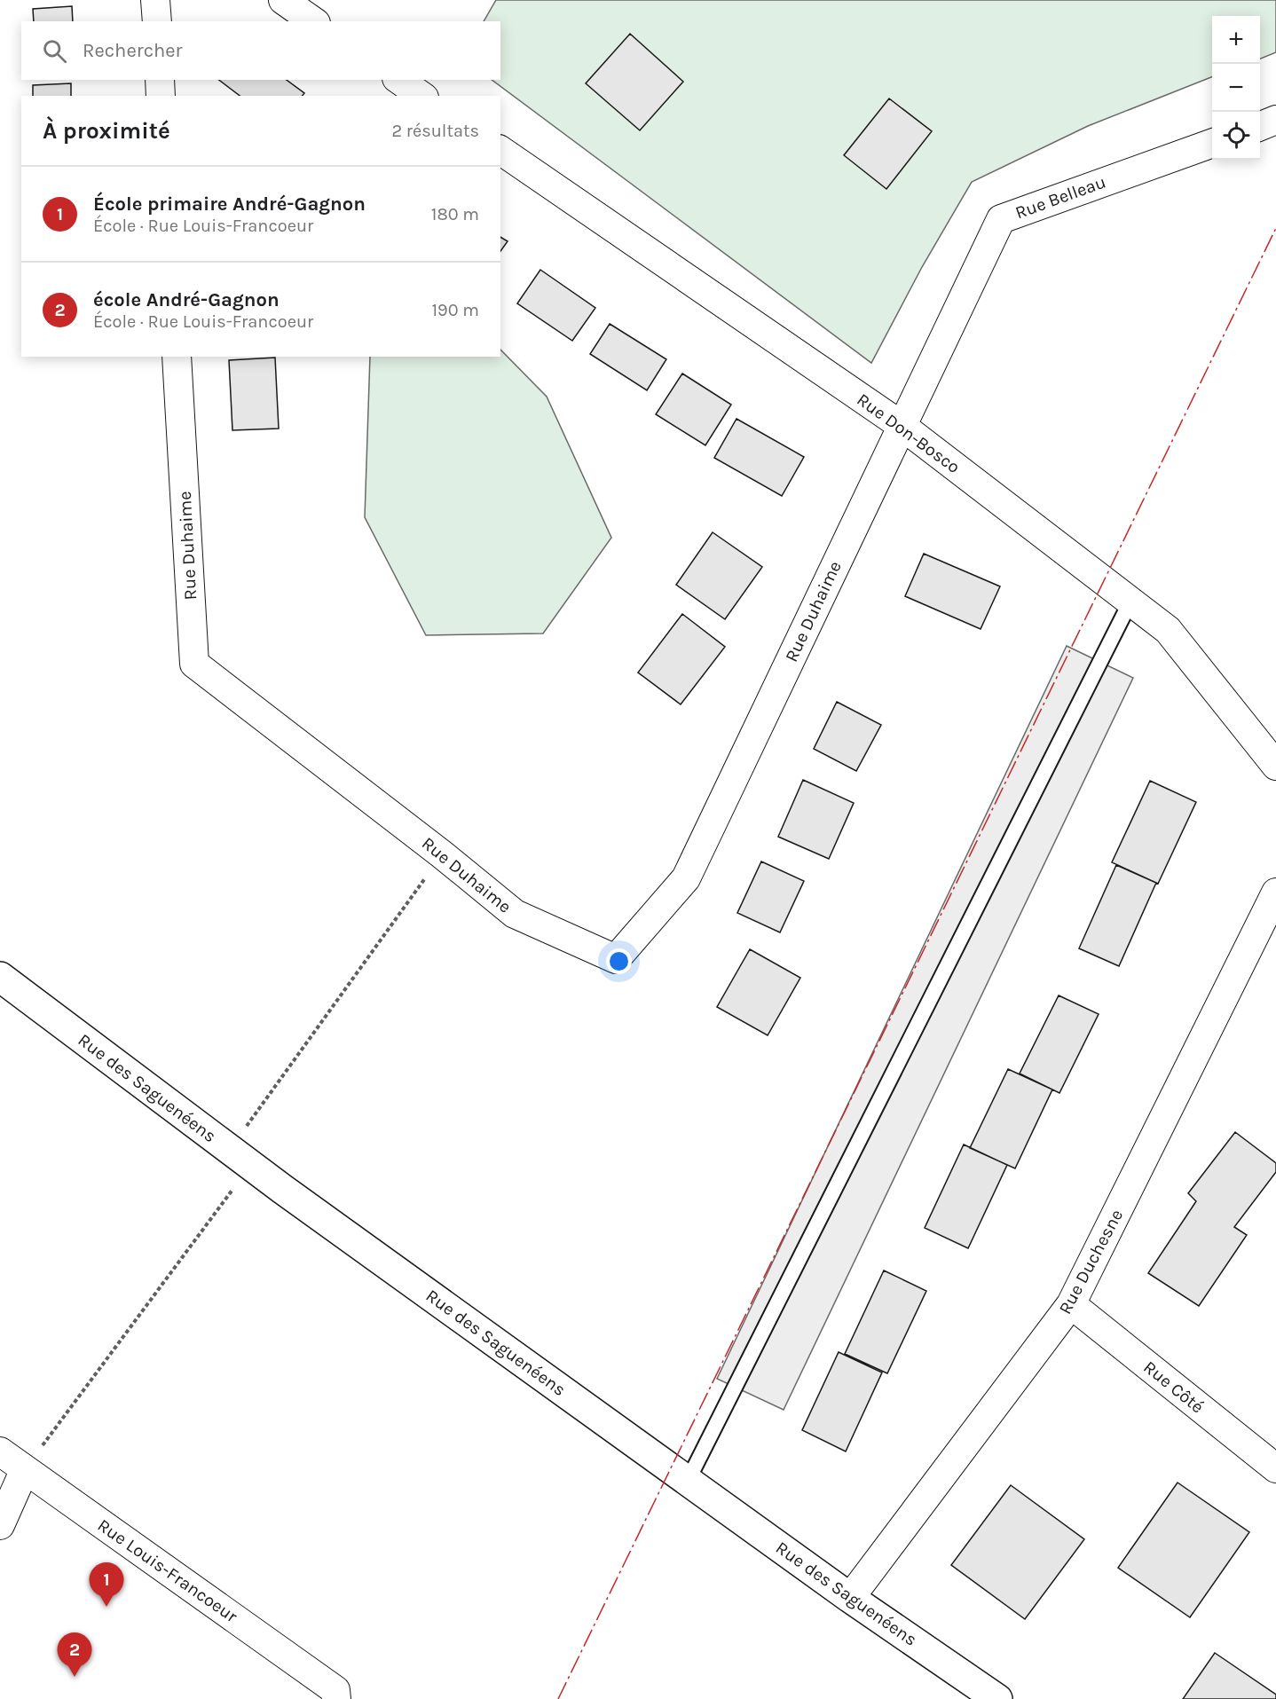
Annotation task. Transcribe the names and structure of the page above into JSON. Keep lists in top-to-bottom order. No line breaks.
{"streets":{"street":["Rue Belleau","Rue Don-Bosco","Rue Duhaime","Rue des Saguenéens","Rue Duchesne","Rue Côté","Rue Louis-Francoeur"]},"crossings":[["Rue Belleau","Rue Don-Bosco"],["Rue Belleau","Rue Duhaime"],["Rue Don-Bosco","Rue Duhaime"],["Rue des Saguenéens","Rue Duchesne"],["Rue Duchesne","Rue Côté"]],"page":{"map_buttons":["+","−"],"search":"Rechercher","heading":["À proximité","2 résultats"],"list":[{"mark":"1","name":"École primaire André-Gagnon","note":"École · Rue Louis-Francoeur","value":"180 m"},{"mark":"2","name":"école André-Gagnon","note":"École · Rue Louis-Francoeur","value":"190 m"}],"pins":["1","2"]}}
